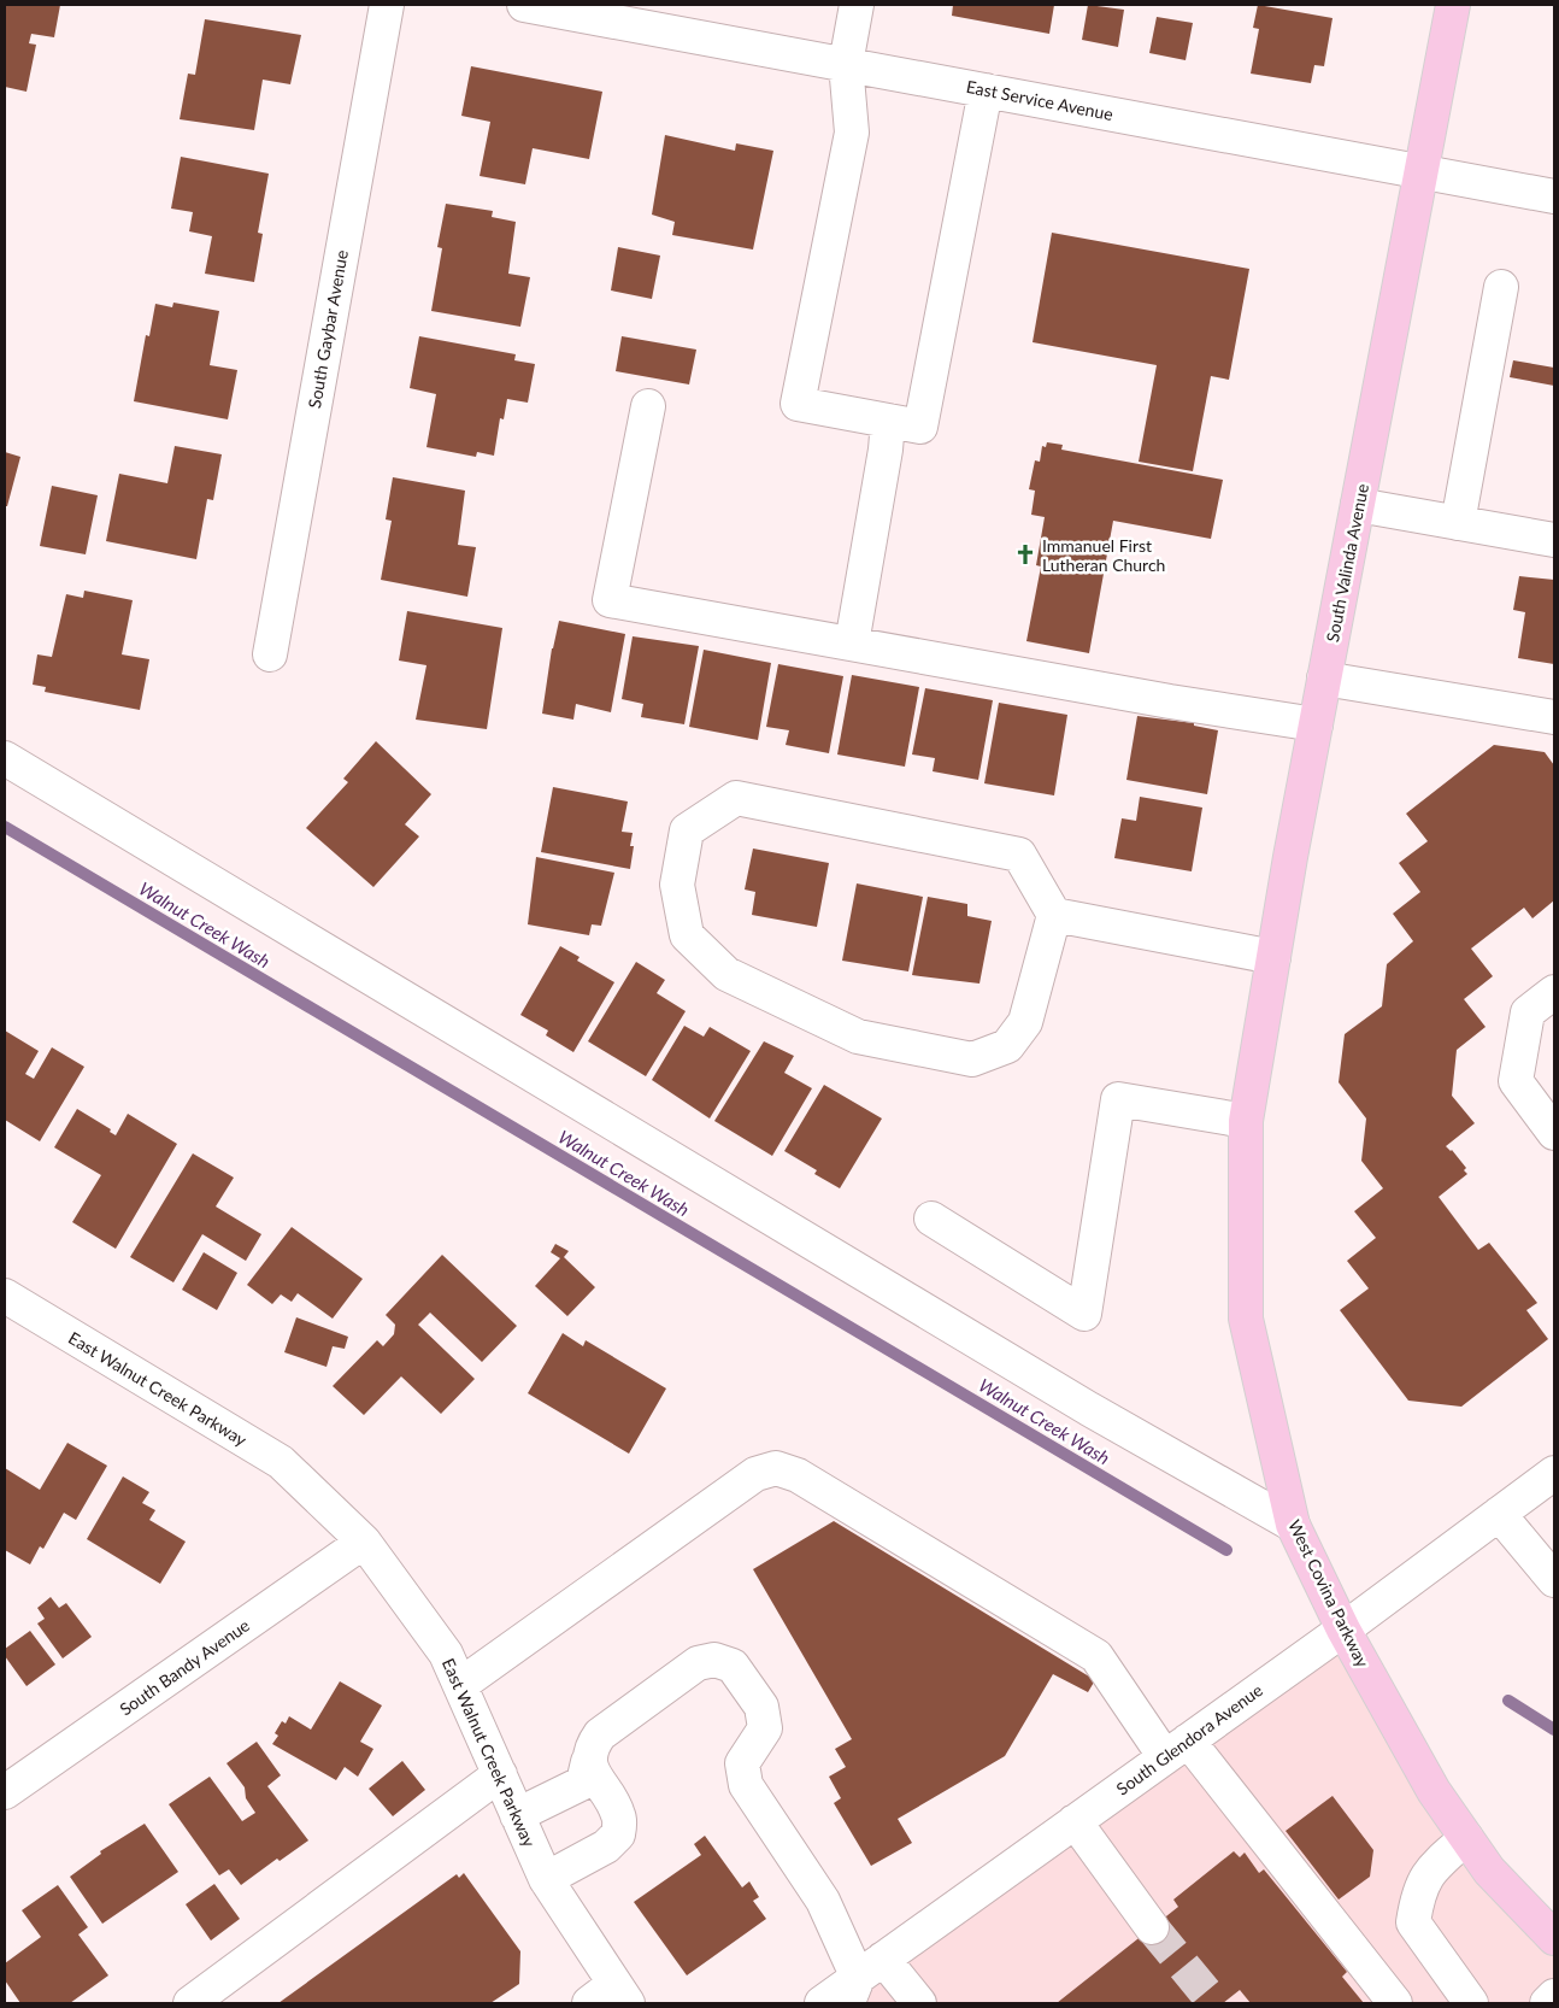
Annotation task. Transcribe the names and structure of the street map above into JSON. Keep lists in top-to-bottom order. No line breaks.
{"streets":{"main road":["South Valinda Avenue","West Covina Parkway"],"street":["East Service Avenue","South Gaybar Avenue","East Walnut Creek Parkway","South Bandy Avenue","South Glendora Avenue"]},"crossings":[["East Service Avenue","South Valinda Avenue"],["South Valinda Avenue","West Covina Parkway"],["East Walnut Creek Parkway","South Bandy Avenue"],["West Covina Parkway","South Glendora Avenue"]],"water":["Walnut Creek Wash"],"places":{"church":["Immanuel First Lutheran Church"]}}
